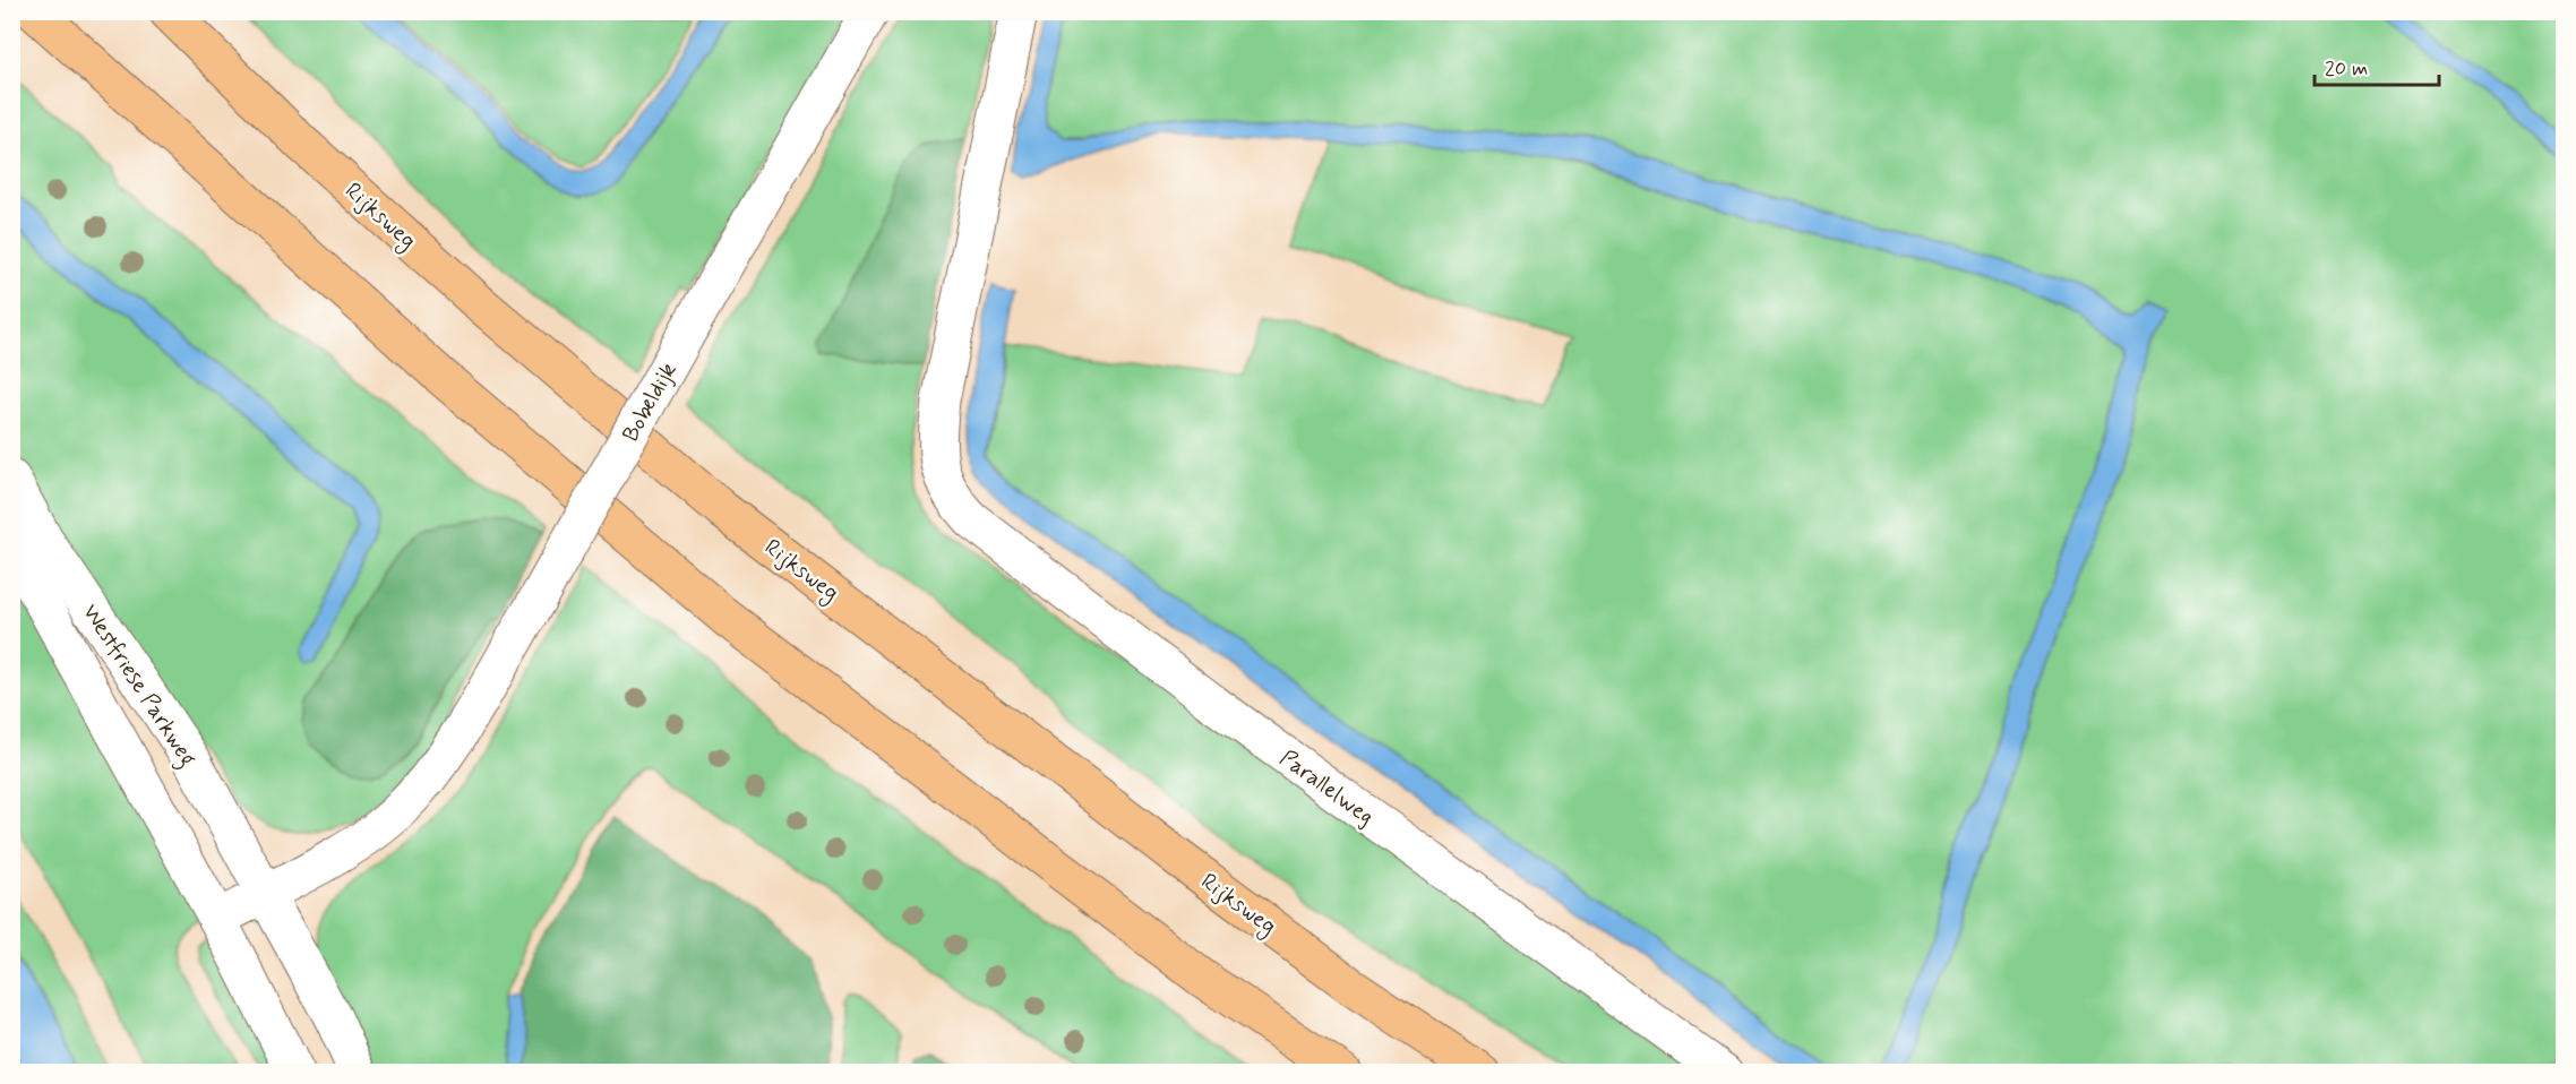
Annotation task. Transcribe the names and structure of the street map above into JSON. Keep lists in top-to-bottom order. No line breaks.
{"streets":{"highway":["Rijksweg"],"street":["Bobeldijk","Westfriese Parkweg","Parallelweg"]},"crossings":[["Bobeldijk","Westfriese Parkweg"]],"scale_bar":"20 m"}
